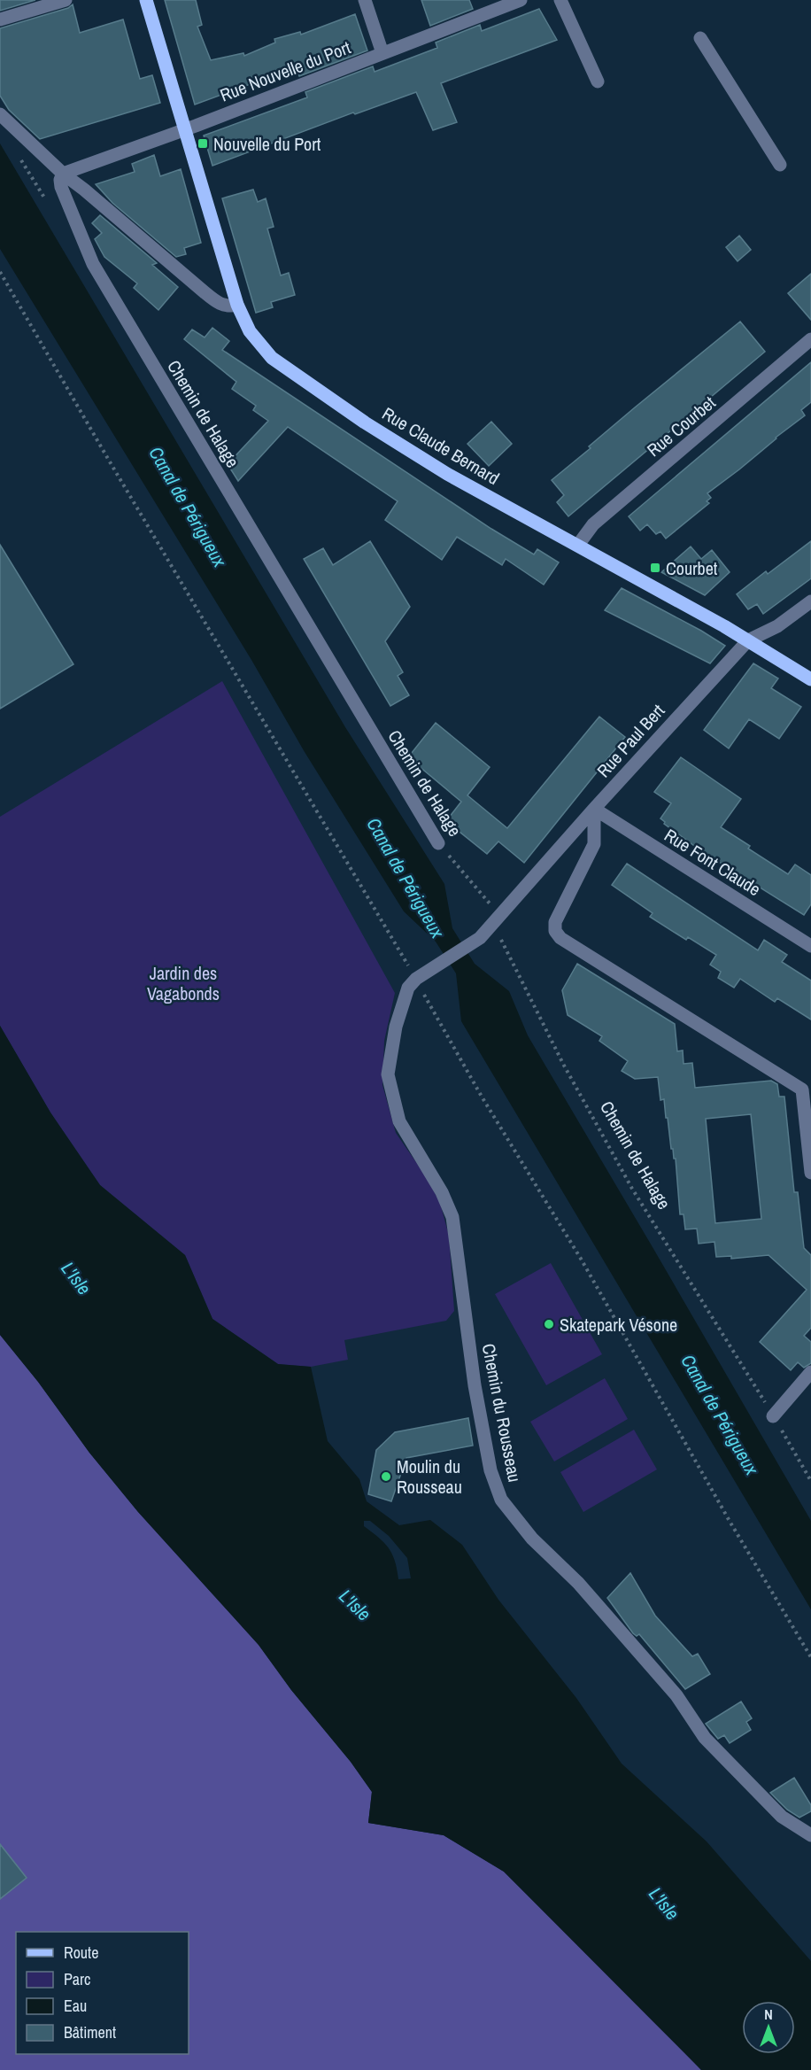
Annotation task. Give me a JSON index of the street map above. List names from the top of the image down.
{
  "streets": {
    "main road": ["Rue Claude Bernard"],
    "street": [
      "Rue Nouvelle du Port",
      "Chemin de Halage",
      "Rue Courbet",
      "Rue Paul Bert",
      "Rue Font Claude",
      "Chemin du Rousseau"
    ]
  },
  "crossings": [
    ["Rue Nouvelle du Port", "Chemin de Halage"],
    ["Rue Nouvelle du Port", "Rue Claude Bernard"],
    ["Chemin de Halage", "Rue Paul Bert"],
    ["Rue Courbet", "Rue Claude Bernard"],
    ["Rue Claude Bernard", "Rue Paul Bert"],
    ["Rue Paul Bert", "Rue Font Claude"],
    ["Rue Paul Bert", "Chemin du Rousseau"]
  ],
  "water": ["Canal de Périgueux", "L'Isle"],
  "parks": ["Jardin des Vagabonds"],
  "places": {
    "transit": ["Nouvelle du Port", "Courbet"],
    "other": ["Skatepark Vésone", "Moulin du Rousseau"]
  },
  "legend": [
    "Route",
    "Parc",
    "Eau",
    "Bâtiment"
  ],
  "north": "top"
}
